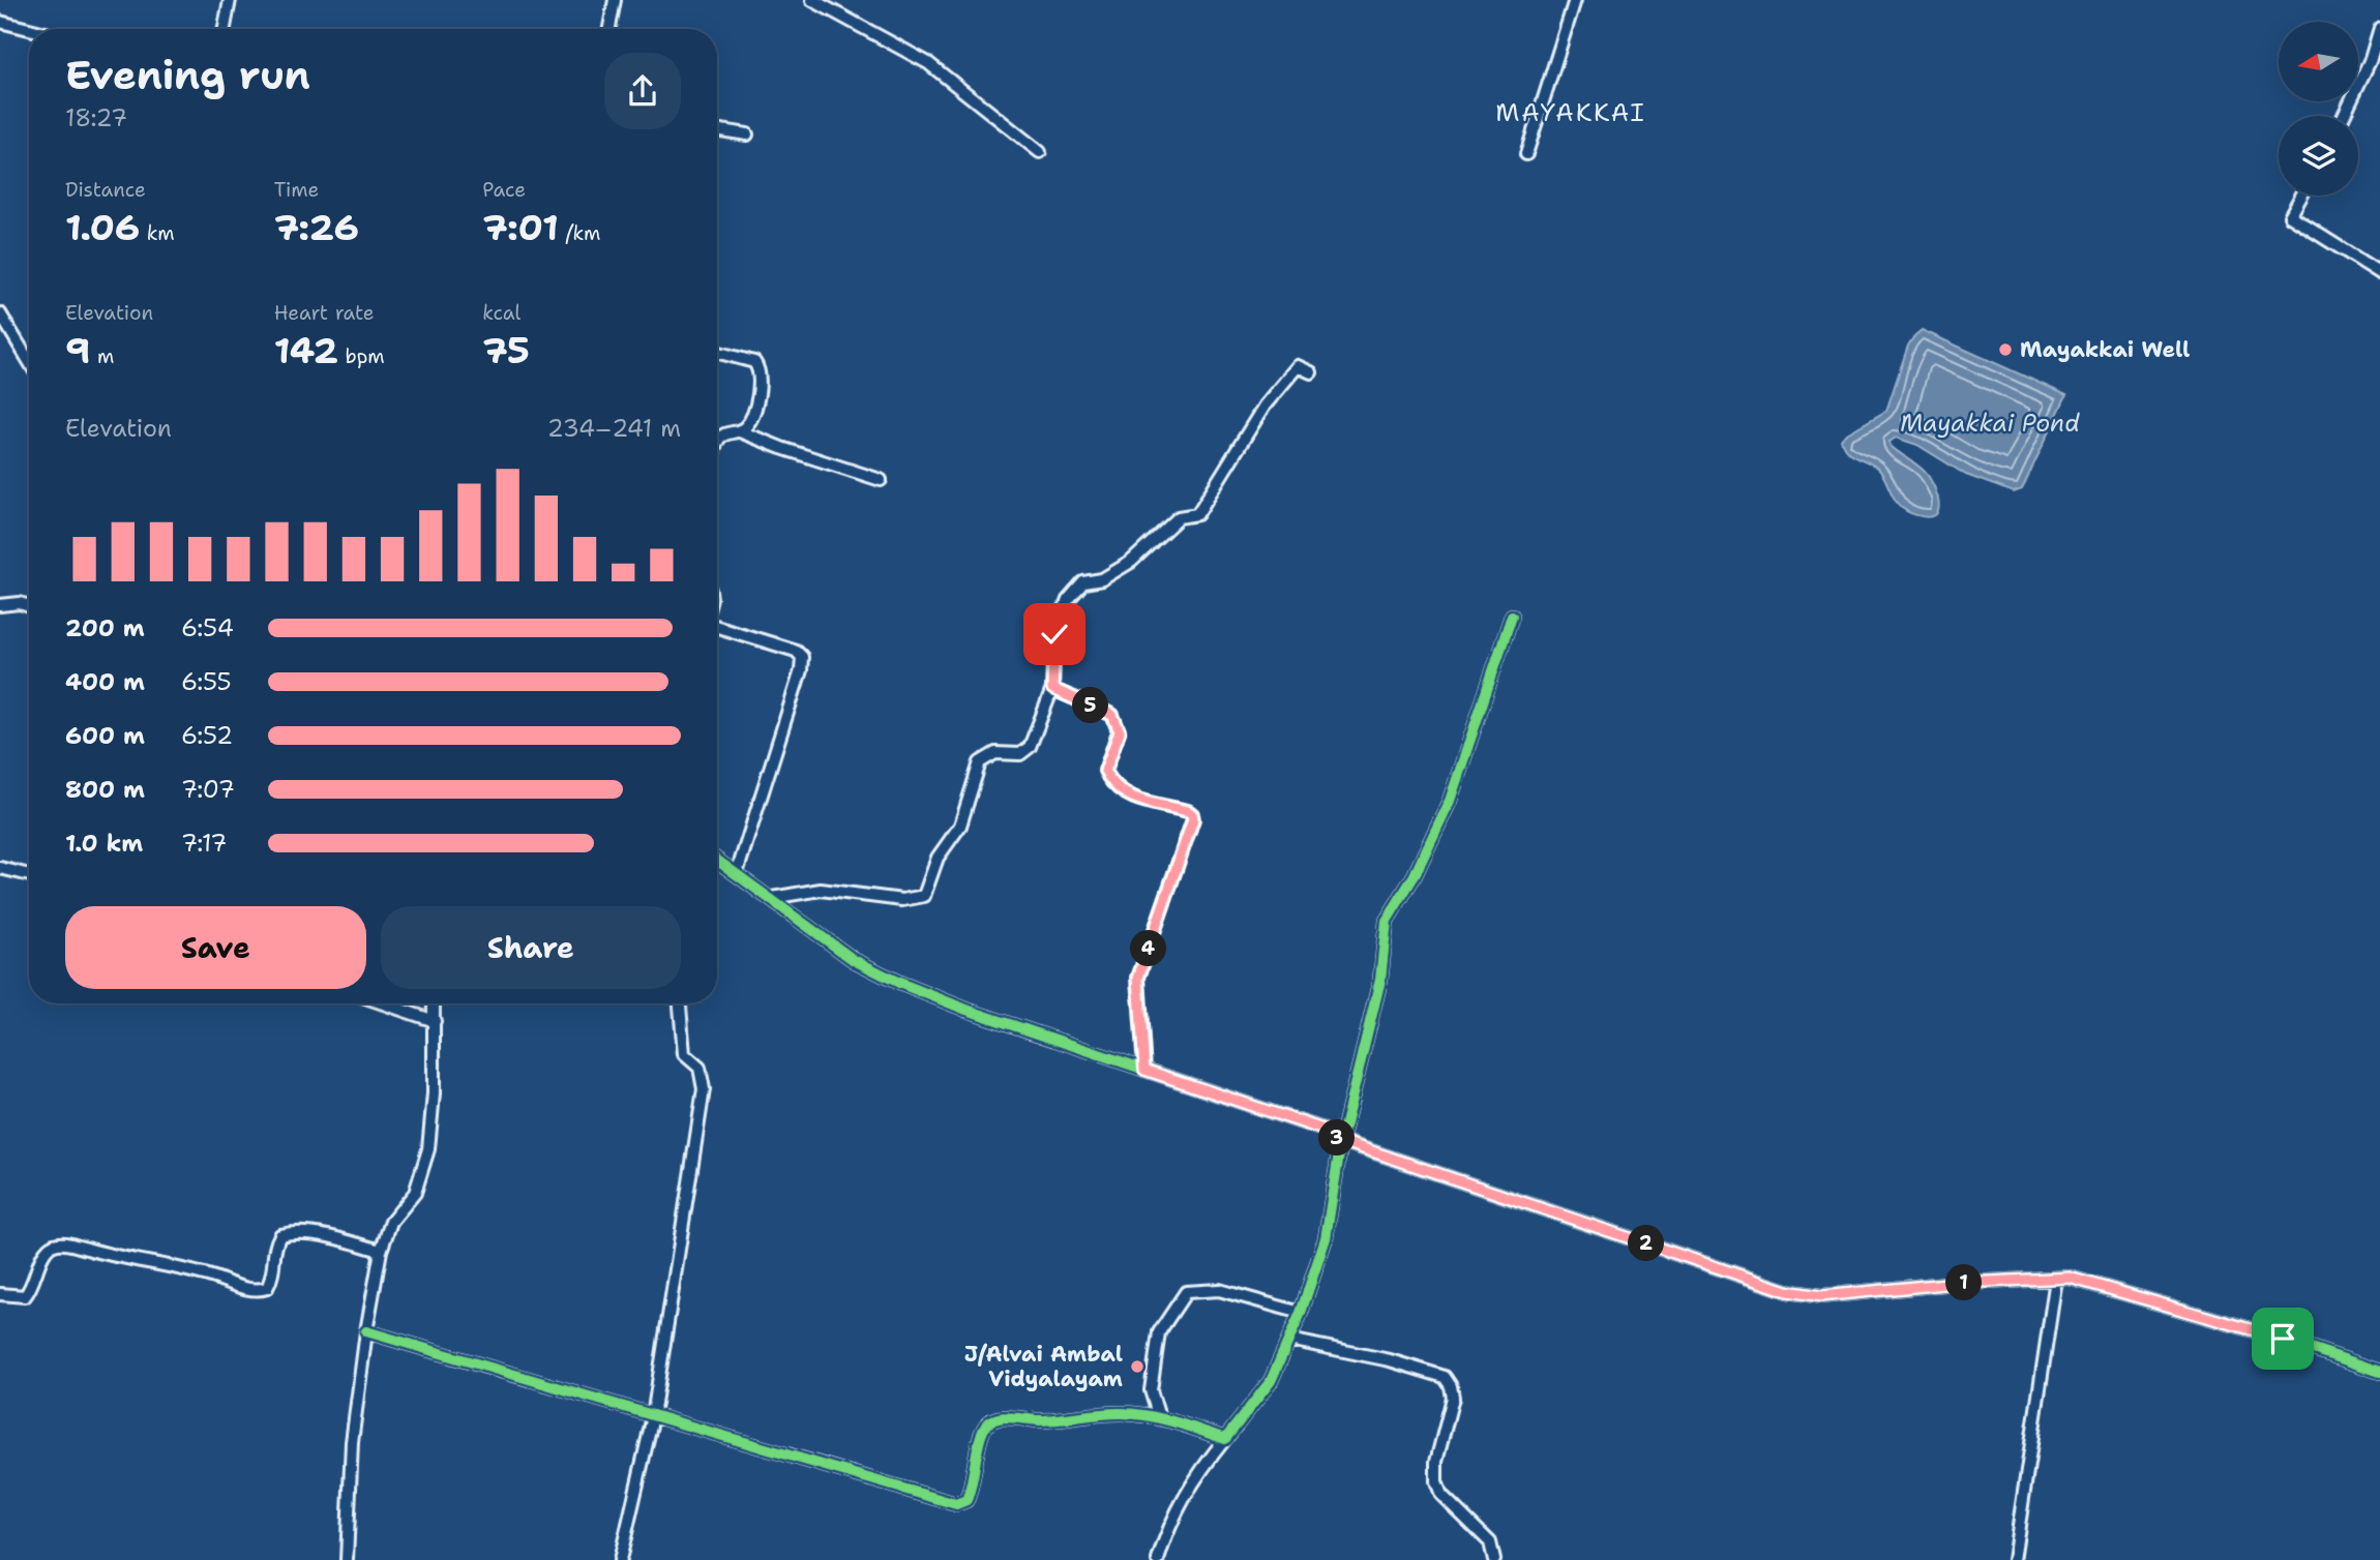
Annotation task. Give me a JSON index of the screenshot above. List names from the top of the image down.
{
  "districts": ["MAYAKKAI"],
  "water": ["Mayakkai Pond"],
  "places": ["Mayakkai Well", "J/Alvai Ambal Vidyalayam"],
  "north": "left",
  "page": {
    "heading": ["Evening run", "18:27"],
    "stats": [
      ["Distance", "1.06 km"],
      ["Time", "7:26"],
      ["Pace", "7:01 /km"],
      ["Elevation", "9 m"],
      ["Heart rate", "142 bpm"],
      ["kcal", "75"]
    ],
    "chart": ["Elevation", "234–241 m"],
    "list": [
      {
        "name": "200 m",
        "note": "6:54"
      },
      {
        "name": "400 m",
        "note": "6:55"
      },
      {
        "name": "600 m",
        "note": "6:52"
      },
      {
        "name": "800 m",
        "note": "7:07"
      },
      {
        "name": "1.0 km",
        "note": "7:17"
      }
    ],
    "pins": [
      "5",
      "4",
      "3",
      "2",
      "1"
    ],
    "buttons": ["Save", "Share"]
  }
}
